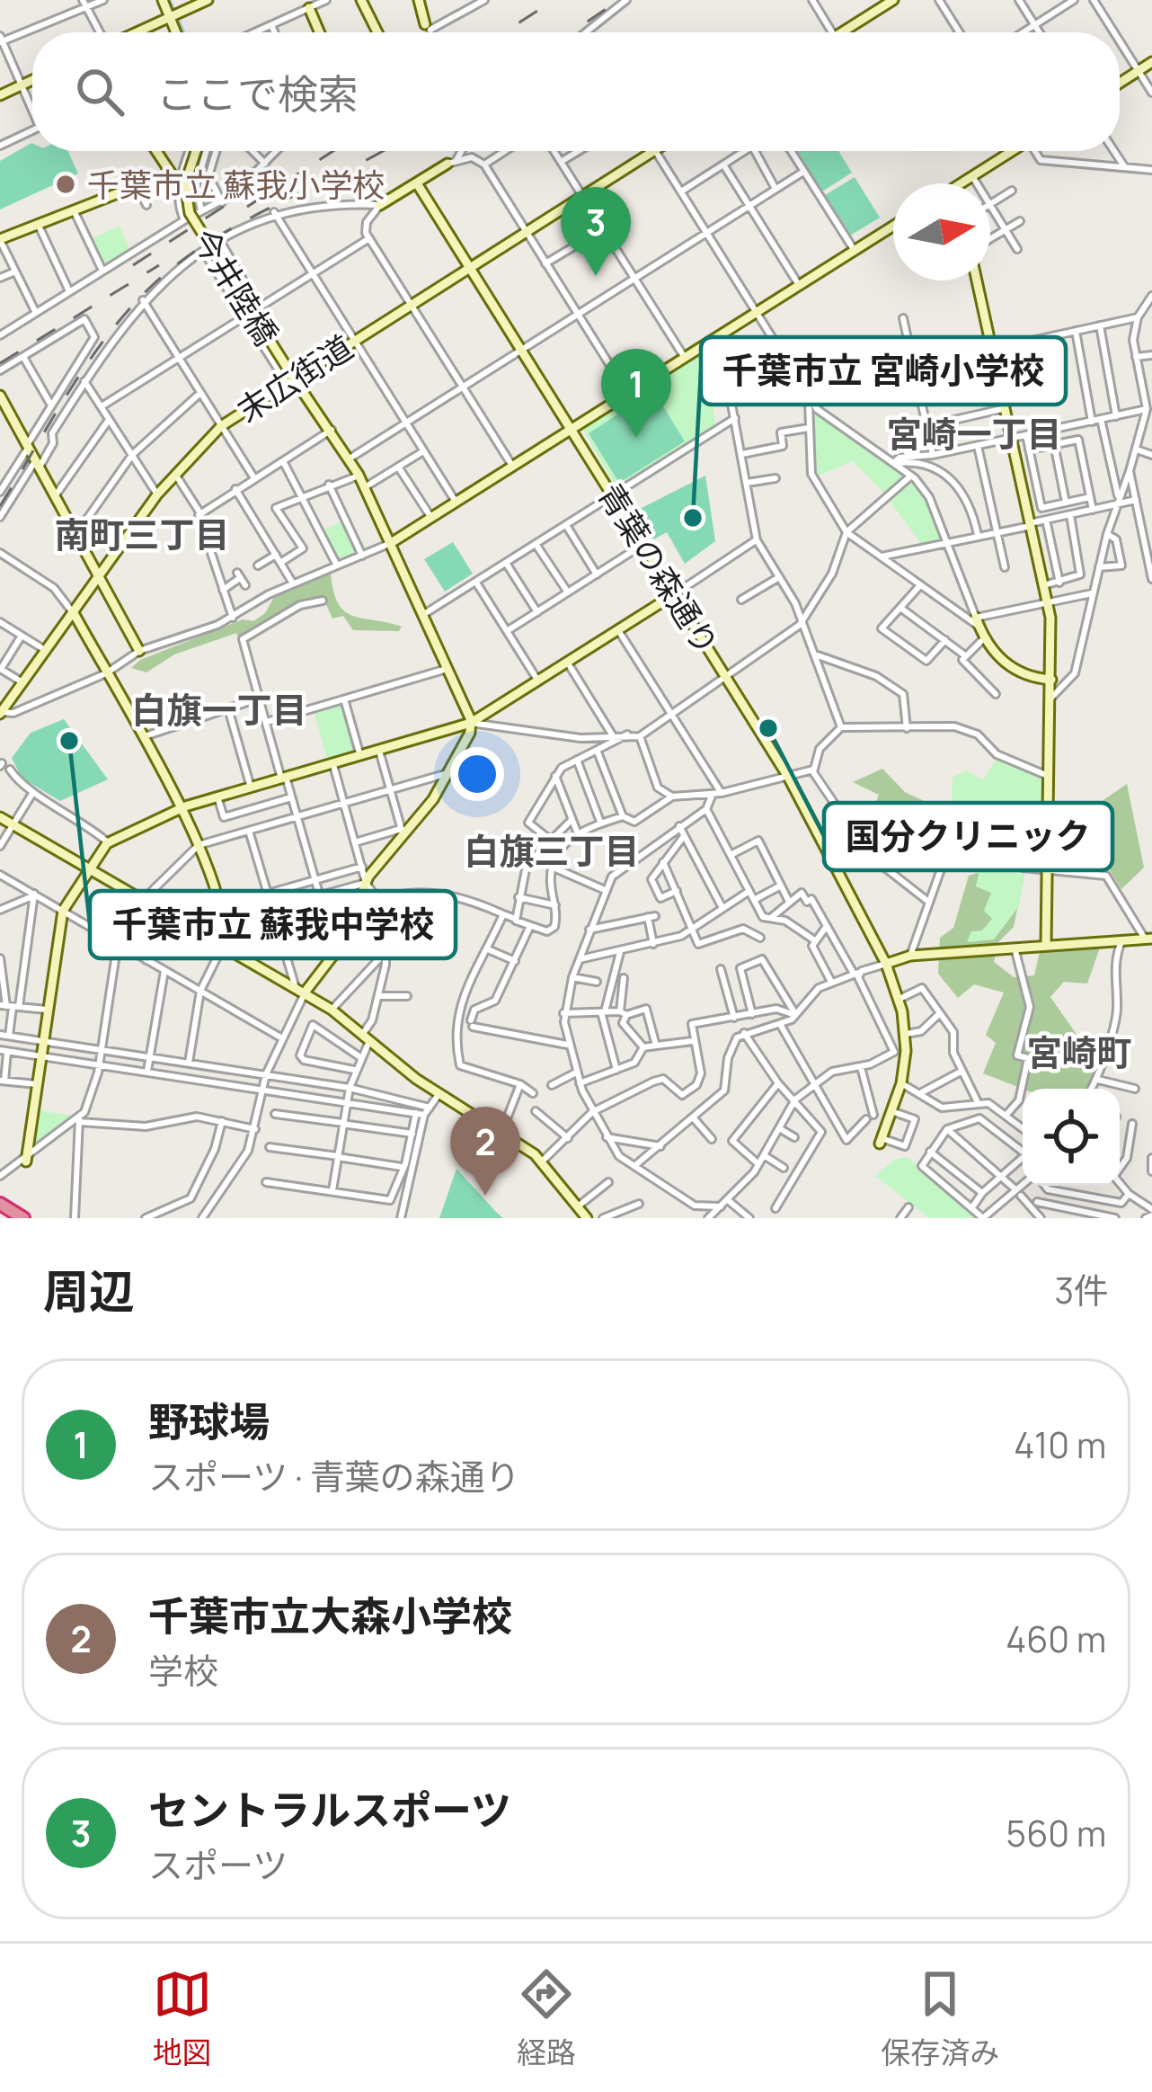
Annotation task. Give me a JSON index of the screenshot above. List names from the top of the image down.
{
  "streets": {
    "street": ["今井陸橋", "末広街道", "青葉の森通り"]
  },
  "crossings": [
    ["今井陸橋", "末広街道"],
    ["末広街道", "青葉の森通り"]
  ],
  "districts": [
    "宮崎一丁目",
    "南町三丁目",
    "白旗一丁目",
    "白旗三丁目",
    "宮崎町"
  ],
  "places": [
    "千葉市立 蘇我小学校",
    "千葉市立 宮崎小学校",
    "国分クリニック",
    "千葉市立 蘇我中学校"
  ],
  "north": "right",
  "page": {
    "search": "ここで検索",
    "pins": ["3", "1", "2"],
    "heading": ["周辺", "3件"],
    "list": [
      {
        "mark": "1",
        "name": "野球場",
        "note": "スポーツ · 青葉の森通り",
        "value": "410 m"
      },
      {
        "mark": "2",
        "name": "千葉市立大森小学校",
        "note": "学校",
        "value": "460 m"
      },
      {
        "mark": "3",
        "name": "セントラルスポーツ",
        "note": "スポーツ",
        "value": "560 m"
      }
    ],
    "nav": ["地図", "経路", "保存済み"]
  }
}
